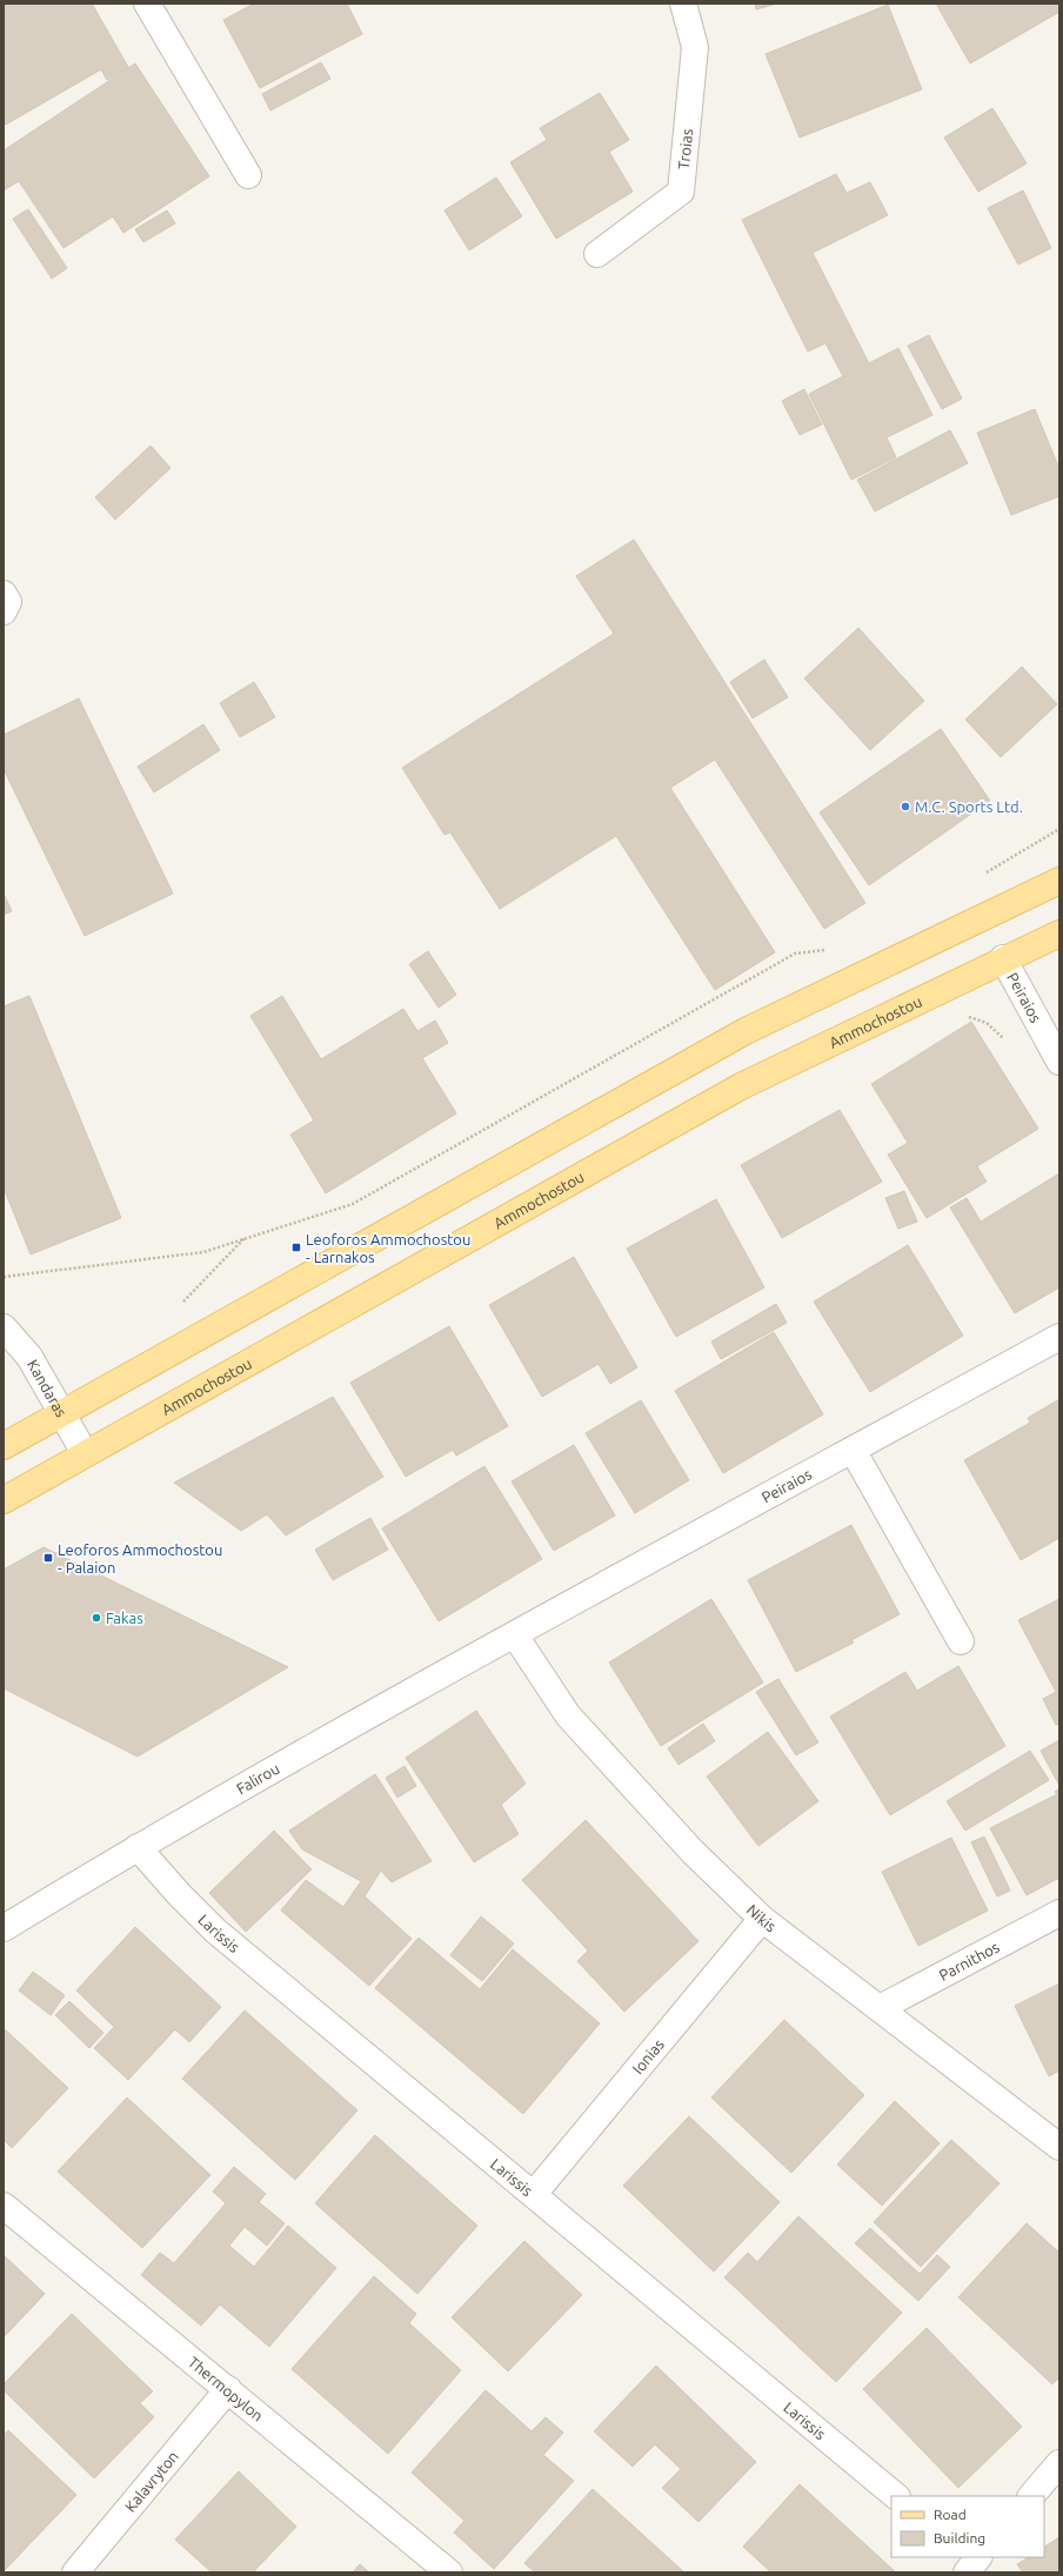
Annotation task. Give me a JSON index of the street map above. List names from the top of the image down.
{
  "streets": {
    "main road": ["Ammochostou"],
    "street": [
      "Troias",
      "Peiraios",
      "Kandaras",
      "Falirou",
      "Nikis",
      "Larissis",
      "Parnithos",
      "Ionias",
      "Thermopylon",
      "Kalavryton"
    ]
  },
  "crossings": [
    ["Peiraios", "Ammochostou"],
    ["Peiraios", "Falirou"],
    ["Peiraios", "Nikis"],
    ["Ammochostou", "Kandaras"],
    ["Falirou", "Nikis"],
    ["Falirou", "Larissis"],
    ["Nikis", "Parnithos"],
    ["Nikis", "Ionias"],
    ["Larissis", "Ionias"],
    ["Thermopylon", "Kalavryton"]
  ],
  "places": {
    "other": ["M.C. Sports Ltd.", "Fakas"],
    "transit": ["Leoforos Ammochostou - Larnakos", "Leoforos Ammochostou - Palaion"]
  },
  "legend": ["Road", "Building"]
}
